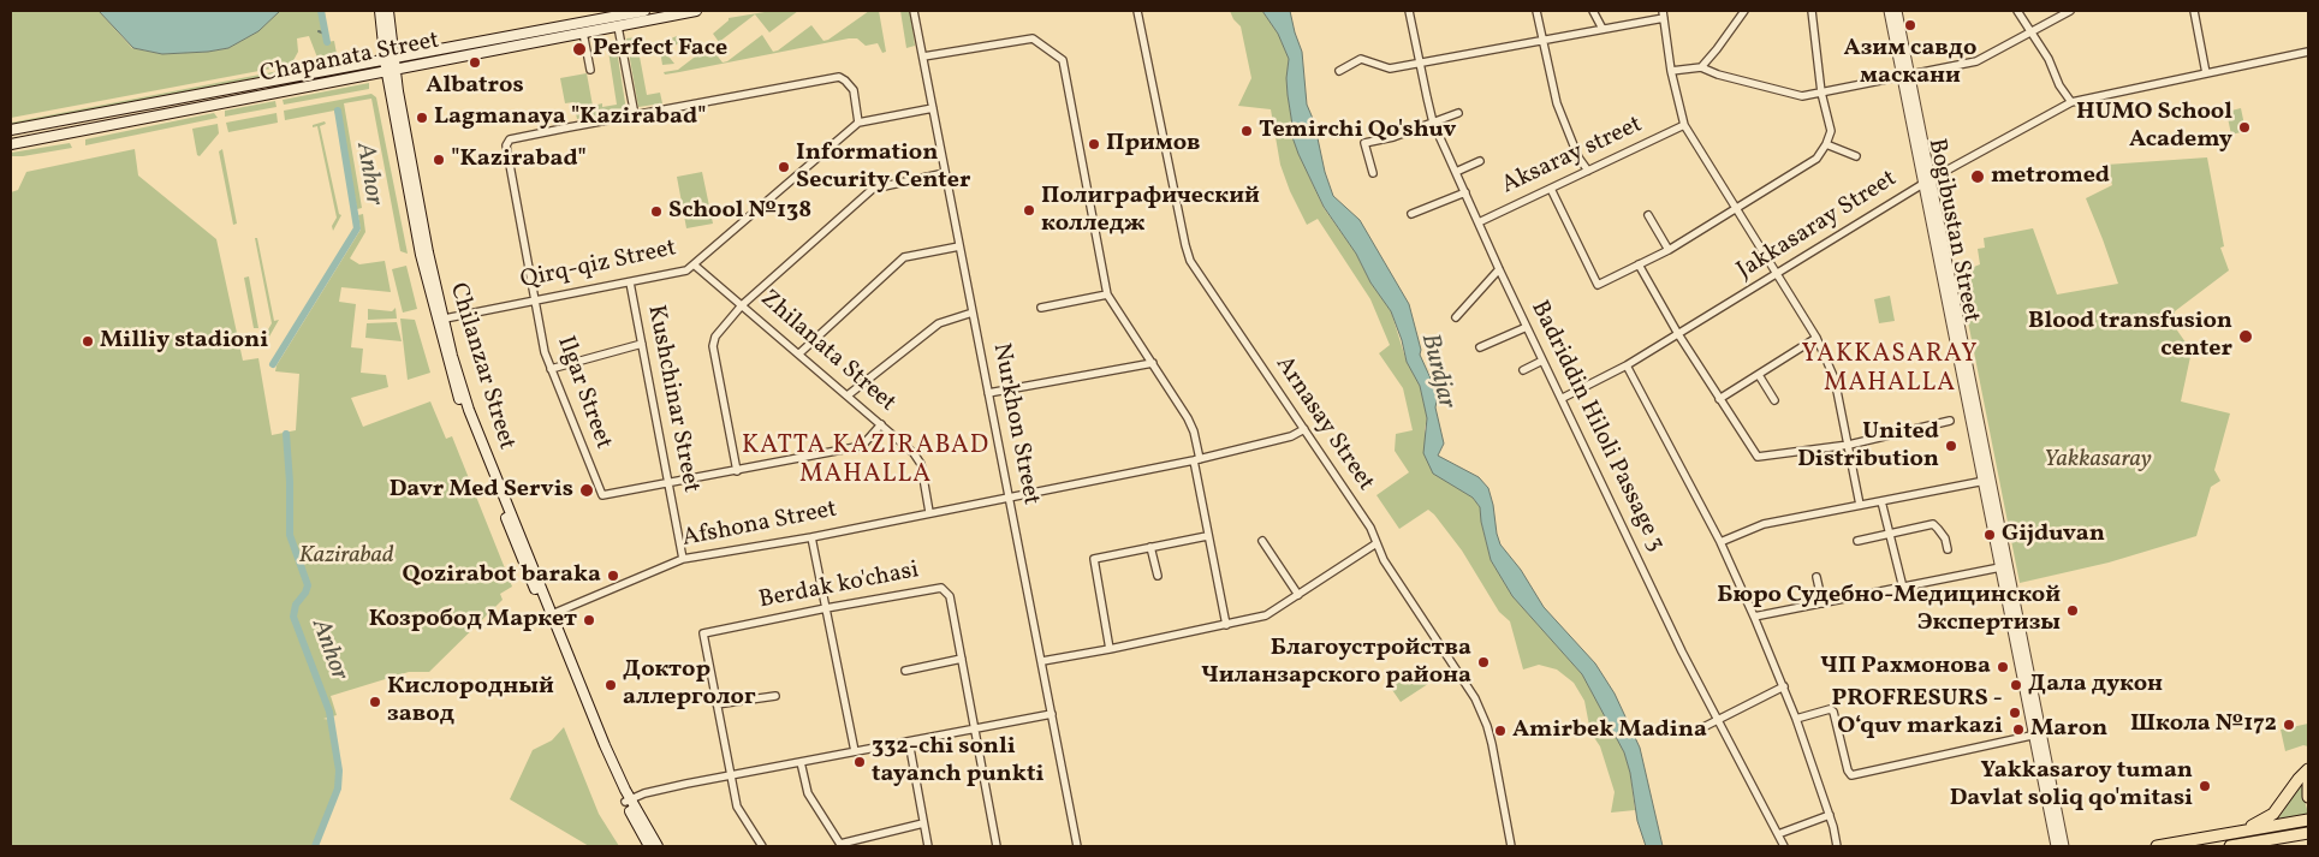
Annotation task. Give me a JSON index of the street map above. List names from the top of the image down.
{
  "streets": {
    "main road": ["Chapanata Street", "Chilanzar Street"],
    "street": [
      "Aksaray street",
      "Jakkasaray Street",
      "Bogibustan Street",
      "Qirq-qiz Street",
      "Zhilаnata Street",
      "Ilgar Street",
      "Kushchinar Street",
      "Nurkhon Street",
      "Arnasay Street",
      "Badriddin Hiloli Passage 3",
      "Afshona Street",
      "Berdak ko'chasi"
    ]
  },
  "crossings": [
    ["Chapanata Street", "Chilanzar Street"],
    ["Aksaray street", "Badriddin Hiloli Passage 3"],
    ["Jakkasaray Street", "Bogibustan Street"],
    ["Jakkasaray Street", "Badriddin Hiloli Passage 3"],
    ["Qirq-qiz Street", "Zhilаnata Street"],
    ["Qirq-qiz Street", "Chilanzar Street"],
    ["Qirq-qiz Street", "Ilgar Street"],
    ["Qirq-qiz Street", "Kushchinar Street"],
    ["Qirq-qiz Street", "Nurkhon Street"],
    ["Zhilаnata Street", "Ilgar Street"],
    ["Zhilаnata Street", "Afshona Street"],
    ["Chilanzar Street", "Afshona Street"],
    ["Ilgar Street", "Kushchinar Street"],
    ["Kushchinar Street", "Afshona Street"],
    ["Nurkhon Street", "Afshona Street"],
    ["Arnasay Street", "Afshona Street"]
  ],
  "districts": ["YAKKASARAY MAHALLA", "KATTA KAZIRABAD MAHALLA"],
  "water": ["Anhor", "Burdjar"],
  "parks": ["Yakkasaray", "Kazirabad"],
  "places": [
    "Азим савдо маскани",
    "Perfect Face",
    "Albatros",
    "Lagmanaya \"Kazirabad\"",
    "HUMO School Academy",
    "Temirchi Qo'shuv",
    "Примов",
    "\"Kazirabad\"",
    "Information Security Center",
    "metromed",
    "Полиграфический колледж",
    "School №138",
    "Blood transfusion center",
    "Milliy stadioni",
    "United Distribution",
    "Davr Med Servis",
    "Gijduvan",
    "Qozirabot baraka",
    "Бюро Судебно-Медицинской Экспертизы",
    "Козробод Маркет",
    "Благоустройства Чиланзарского района",
    "ЧП Рахмонова",
    "Доктор аллерголог",
    "Дала дукон",
    "Кислородный завод",
    "PROFRESURS - Oʻquv markazi",
    "Школа №172",
    "Maron",
    "Amirbek Madina",
    "332-chi sonli tayanch punkti",
    "Yakkasaroy tuman Davlat soliq qo'mitasi"
  ]
}
